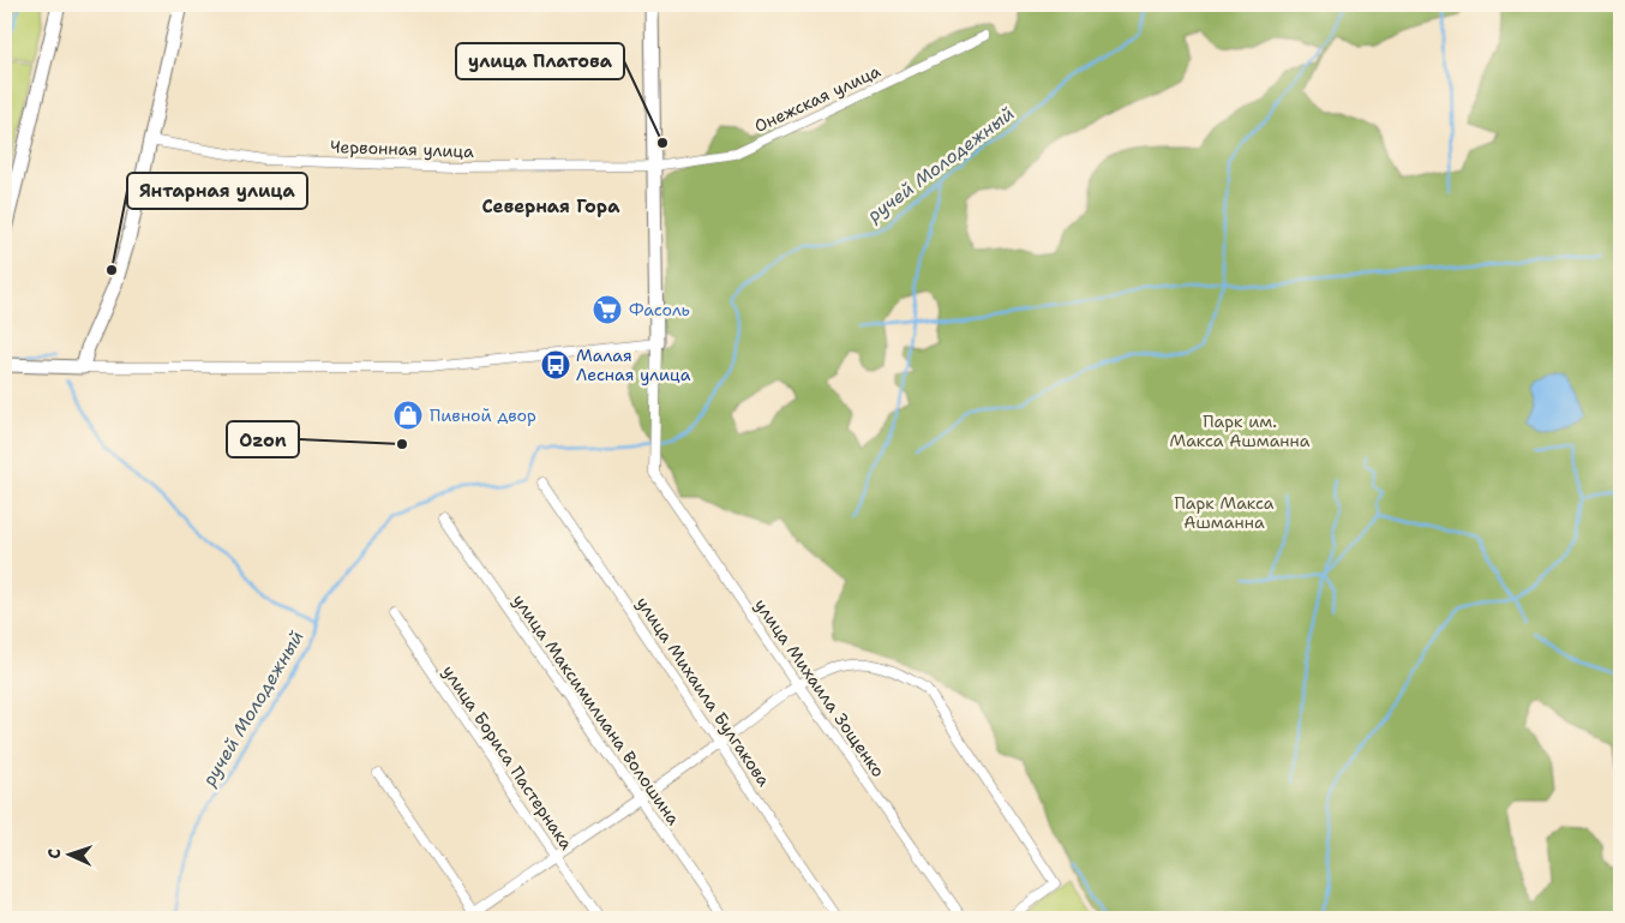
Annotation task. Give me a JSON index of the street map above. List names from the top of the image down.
{
  "streets": {
    "street": [
      "Онежская улица",
      "Червонная улица",
      "улица Михаила Зощенко",
      "улица Михаила Булгакова",
      "улица Максимилиана Волошина",
      "улица Бориса Пастернака"
    ]
  },
  "crossings": [
    ["Онежская улица", "Червонная улица"]
  ],
  "districts": ["Северная Гора"],
  "water": ["ручей Молодежный"],
  "parks": ["Парк им. Макса Ашманна", "Парк Макса Ашманна"],
  "places": {
    "other": ["улица Платова", "Янтарная улица", "Ozon"],
    "supermarket": ["Фасоль"],
    "bus stop": ["Малая Лесная улица"],
    "shop": ["Пивной двор"]
  },
  "north": "left"
}
